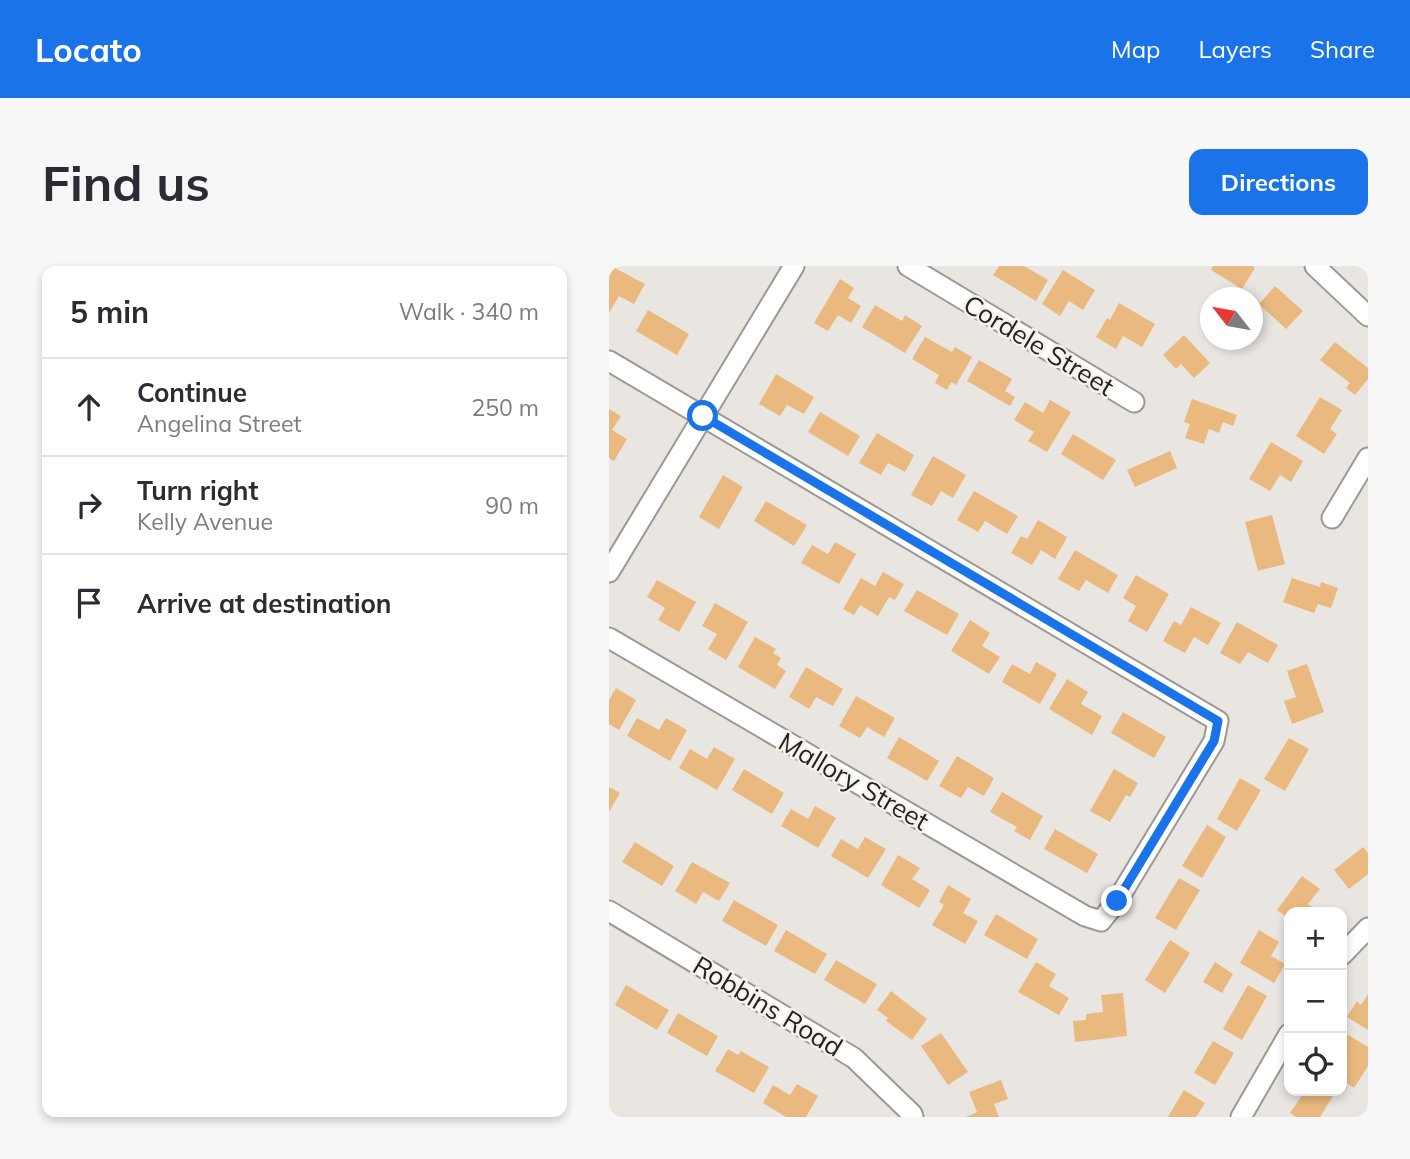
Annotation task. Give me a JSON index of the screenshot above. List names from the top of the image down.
{
  "streets": {
    "street": ["Cordele Street", "Mallory Street", "Robbins Road"]
  },
  "north": "top left",
  "page": {
    "header": "Locato",
    "nav": ["Map", "Layers", "Share"],
    "buttons": "Directions",
    "title": "Find us",
    "heading": ["5 min", "Walk · 340 m"],
    "list": [
      ["Continue", "Angelina Street", "250 m"],
      ["Turn right", "Kelly Avenue", "90 m"],
      "Arrive at destination"
    ],
    "map_buttons": ["+", "−"]
  }
}
